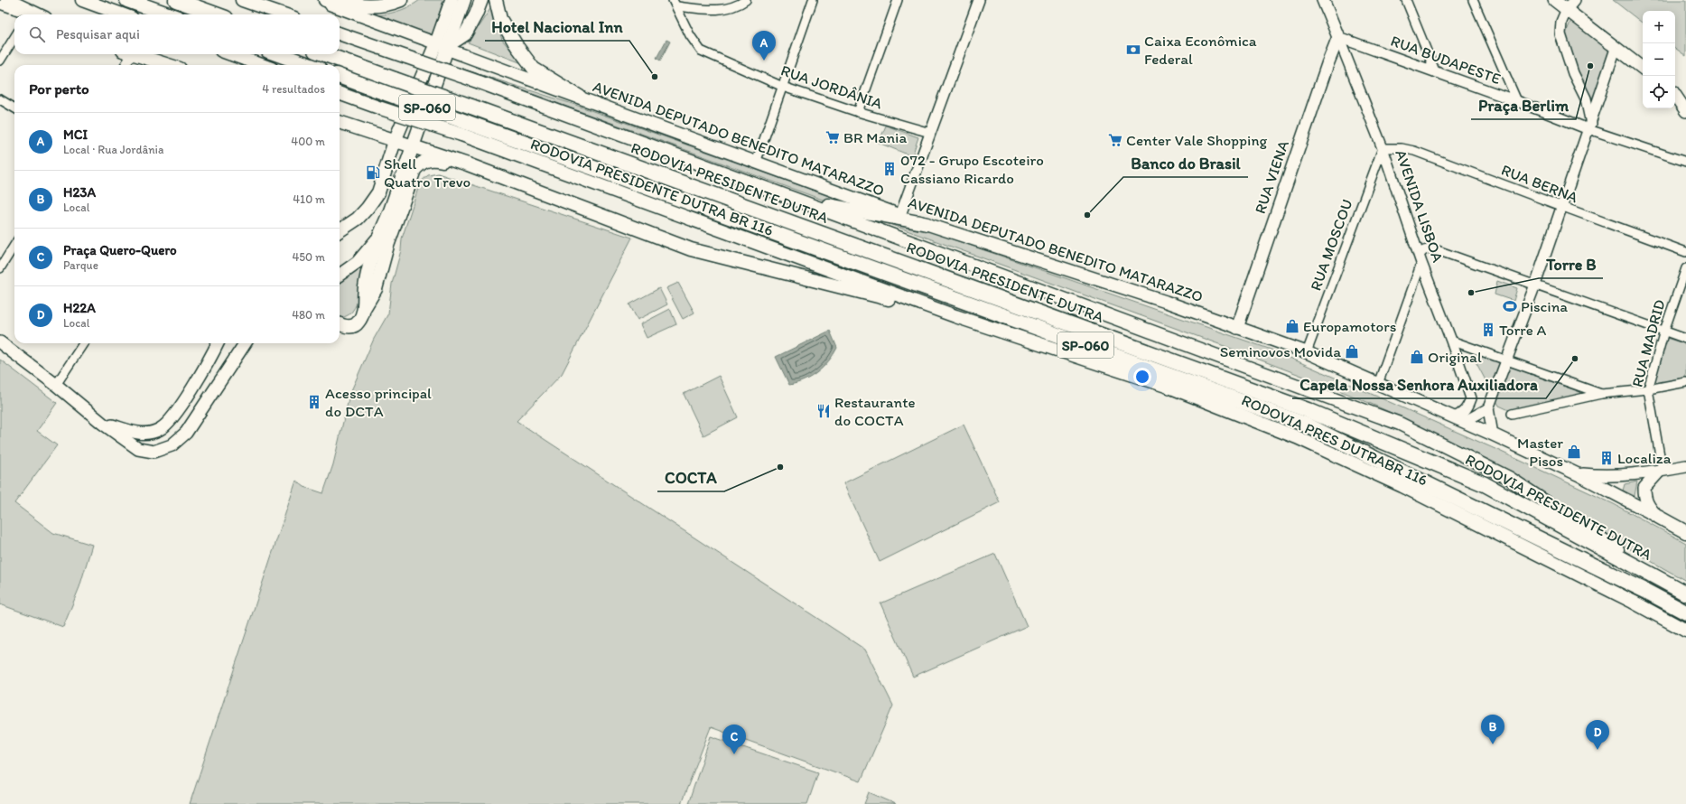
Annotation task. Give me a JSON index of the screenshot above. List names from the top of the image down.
{
  "streets": {
    "highway": ["SP-060", "RODOVIA PRESIDENTE DUTRA"],
    "main road": [
      "AVENIDA DEPUTADO BENEDITO MATARAZZO",
      "RUA VIENA",
      "RODOVIA PRESIDENTE DUTRA BR 116",
      "AVENIDA LISBOA",
      "RODOVIA PRES DUTRABR 116"
    ],
    "street": [
      "RUA BUDAPESTE",
      "RUA JORDÂNIA",
      "RUA BERNA",
      "RUA MOSCOU",
      "RUA MADRID"
    ]
  },
  "crossings": [
    ["RUA BUDAPESTE", "RUA VIENA"],
    ["RUA BUDAPESTE", "AVENIDA LISBOA"],
    ["AVENIDA DEPUTADO BENEDITO MATARAZZO", "RUA VIENA"],
    ["AVENIDA DEPUTADO BENEDITO MATARAZZO", "AVENIDA LISBOA"],
    ["AVENIDA DEPUTADO BENEDITO MATARAZZO", "RUA MOSCOU"],
    ["RUA VIENA", "AVENIDA LISBOA"],
    ["RODOVIA PRESIDENTE DUTRA", "RODOVIA PRESIDENTE DUTRA BR 116"],
    ["RUA BERNA", "AVENIDA LISBOA"],
    ["RUA BERNA", "RUA MOSCOU"],
    ["RODOVIA PRESIDENTE DUTRA BR 116", "RODOVIA PRES DUTRABR 116"],
    ["AVENIDA LISBOA", "RUA MOSCOU"]
  ],
  "places": {
    "bank": ["Caixa Econômica Federal"],
    "other": [
      "Praça Berlim",
      "Hotel Nacional Inn",
      "Banco do Brasil",
      "Torre B",
      "Capela Nossa Senhora Auxiliadora",
      "COCTA"
    ],
    "supermarket": ["BR Mania", "Center Vale Shopping"],
    "building": [
      "072 - Grupo Escoteiro Cassiano Ricardo",
      "Torre A",
      "Acesso principal do DCTA",
      "Localiza"
    ],
    "fuel station": ["Shell Quatro Trevo"],
    "sports": ["Piscina"],
    "shop": [
      "Europamotors",
      "Seminovos Movida",
      "Original",
      "Master Pisos"
    ],
    "restaurant": ["Restaurante do COCTA"]
  },
  "page": {
    "map_buttons": ["+", "−"],
    "search": "Pesquisar aqui",
    "pins": [
      "A",
      "B",
      "D",
      "C"
    ],
    "heading": ["Por perto", "4 resultados"],
    "list": [
      {
        "mark": "A",
        "name": "MCI",
        "note": "Local · Rua Jordânia",
        "value": "400 m"
      },
      {
        "mark": "B",
        "name": "H23A",
        "note": "Local",
        "value": "410 m"
      },
      {
        "mark": "C",
        "name": "Praça Quero-Quero",
        "note": "Parque",
        "value": "450 m"
      },
      {
        "mark": "D",
        "name": "H22A",
        "note": "Local",
        "value": "480 m"
      }
    ]
  }
}
